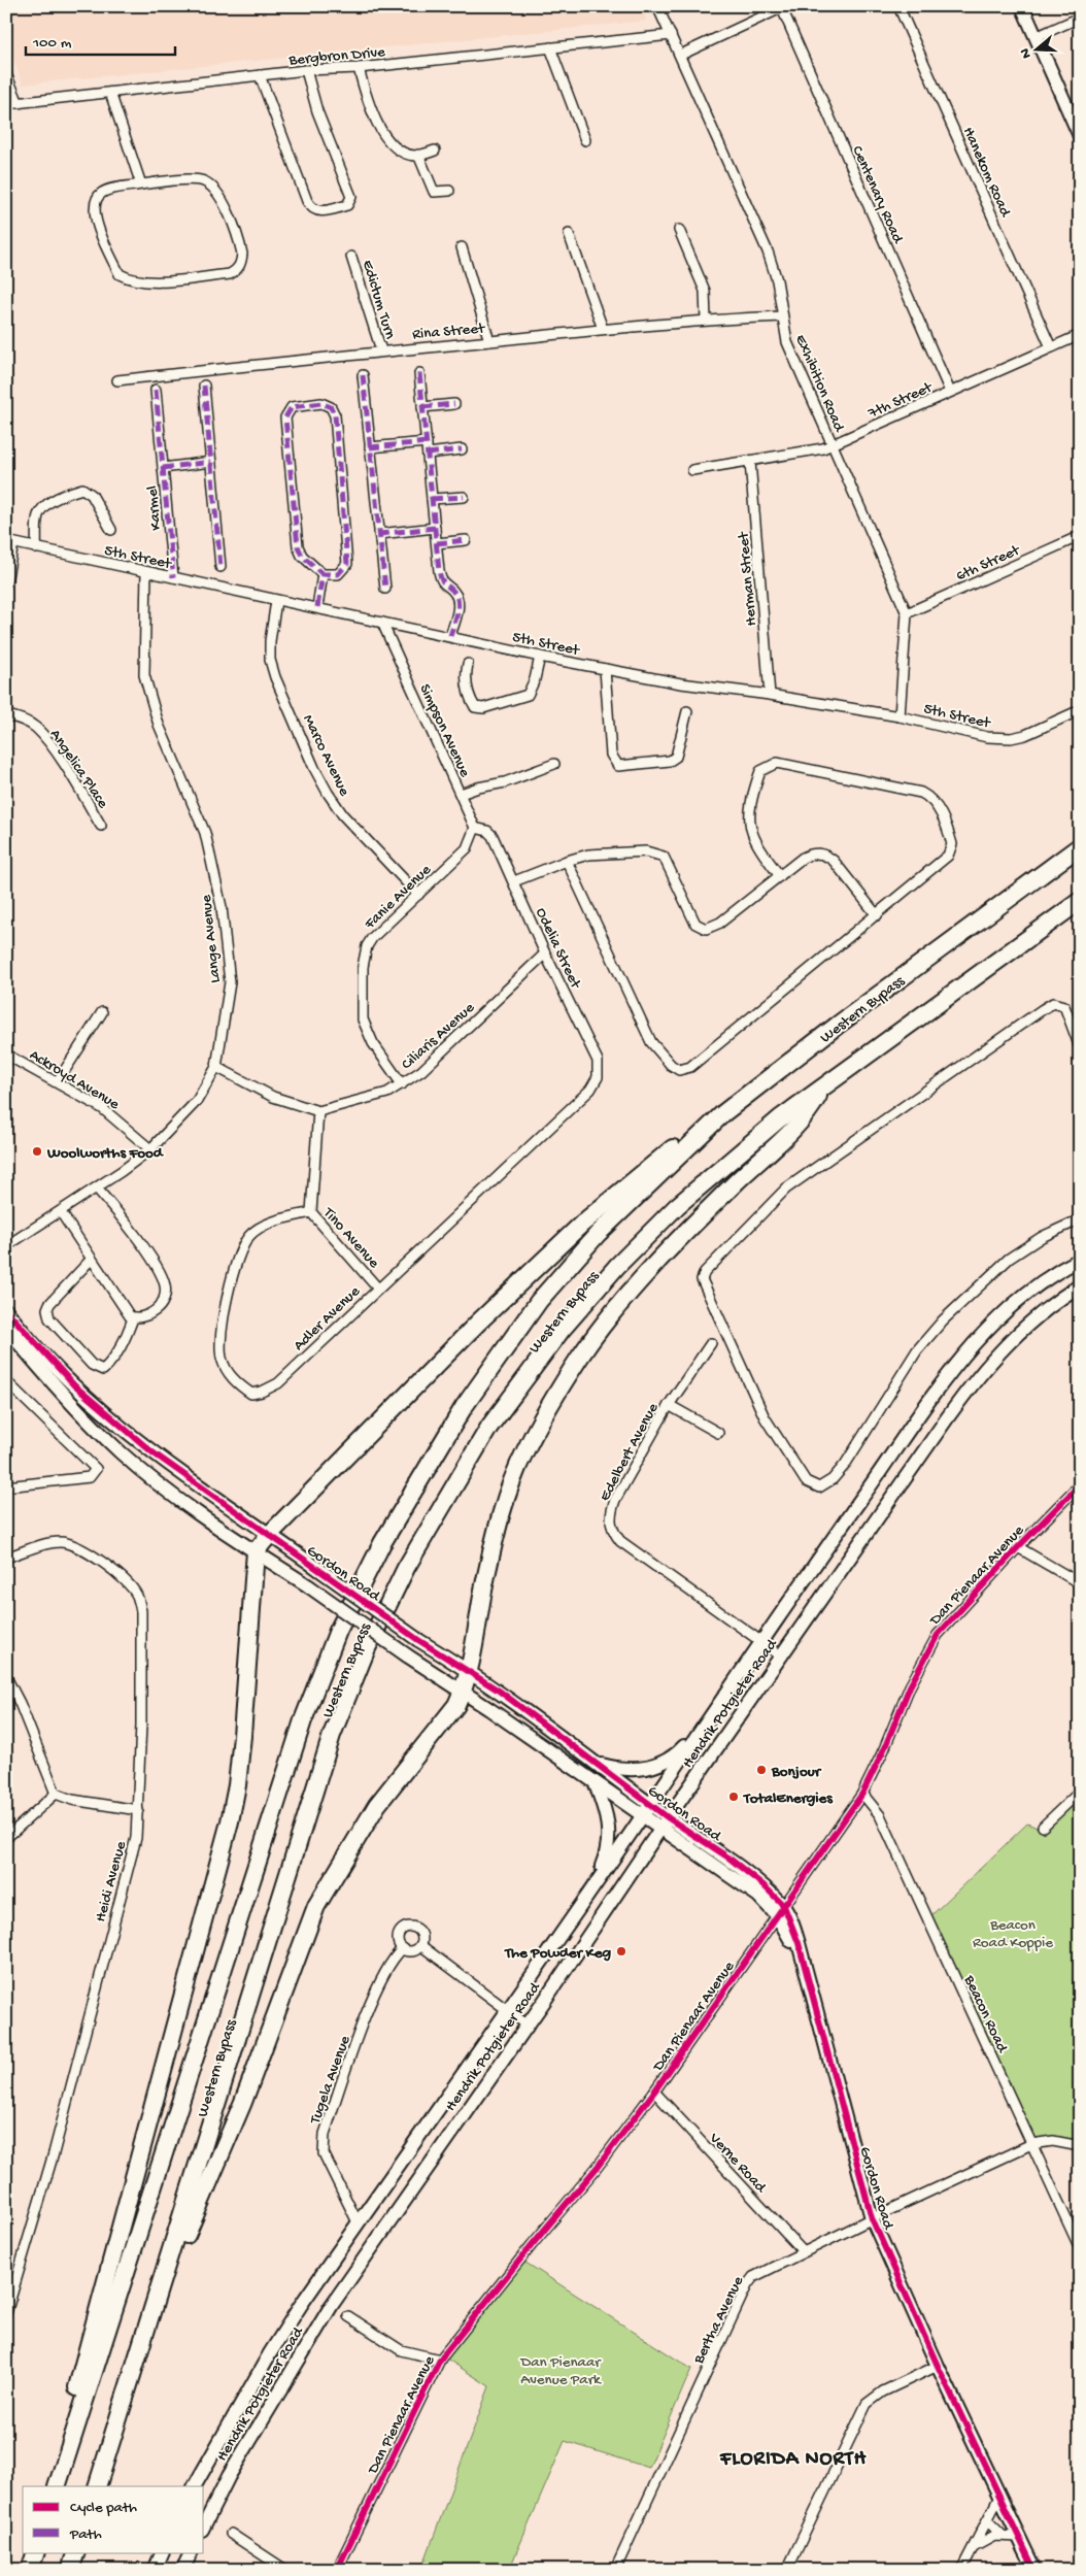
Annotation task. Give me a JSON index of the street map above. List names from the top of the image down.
{
  "streets": {
    "highway": ["Western Bypass"],
    "main road": ["Gordon Road", "Hendrik Potgieter Road"],
    "street": [
      "Bergbron Drive",
      "Hanekom Road",
      "Centenary Road",
      "Edictum Turn",
      "Rina Street",
      "Exhibition Road",
      "7th Street",
      "Karmel",
      "5th Street",
      "6th Street",
      "Herman Street",
      "Simpson Avenue",
      "Marco Avenue",
      "Angelica Place",
      "Fanie Avenue",
      "Lange Avenue",
      "Odelia Street",
      "Ciliaris Avenue",
      "Ackroyd Avenue",
      "Tino Avenue",
      "Adler Avenue",
      "Edelbert Avenue",
      "Dan Pienaar Avenue",
      "Heidi Avenue",
      "Beacon Road",
      "Tugela Avenue",
      "Verne Road",
      "Bertha Avenue"
    ]
  },
  "crossings": [
    ["Bergbron Drive", "Exhibition Road"],
    ["Hanekom Road", "7th Street"],
    ["Centenary Road", "7th Street"],
    ["Edictum Turn", "Rina Street"],
    ["Rina Street", "Exhibition Road"],
    ["Exhibition Road", "7th Street"],
    ["Exhibition Road", "5th Street"],
    ["Exhibition Road", "6th Street"],
    ["7th Street", "Herman Street"],
    ["Karmel", "5th Street"],
    ["5th Street", "Herman Street"],
    ["5th Street", "Simpson Avenue"],
    ["5th Street", "Marco Avenue"],
    ["5th Street", "Lange Avenue"],
    ["Simpson Avenue", "Fanie Avenue"],
    ["Simpson Avenue", "Odelia Street"],
    ["Marco Avenue", "Fanie Avenue"],
    ["Fanie Avenue", "Odelia Street"],
    ["Fanie Avenue", "Ciliaris Avenue"],
    ["Lange Avenue", "Ackroyd Avenue"],
    ["Odelia Street", "Ciliaris Avenue"],
    ["Odelia Street", "Adler Avenue"],
    ["Ciliaris Avenue", "Tino Avenue"],
    ["Tino Avenue", "Adler Avenue"],
    ["Edelbert Avenue", "Hendrik Potgieter Road"],
    ["Gordon Road", "Dan Pienaar Avenue"],
    ["Gordon Road", "Hendrik Potgieter Road"],
    ["Gordon Road", "Bertha Avenue"],
    ["Dan Pienaar Avenue", "Beacon Road"],
    ["Dan Pienaar Avenue", "Verne Road"],
    ["Hendrik Potgieter Road", "Tugela Avenue"],
    ["Beacon Road", "Bertha Avenue"],
    ["Verne Road", "Bertha Avenue"]
  ],
  "districts": ["FLORIDA NORTH"],
  "parks": ["Beacon Road Koppie", "Dan Pienaar Avenue Park"],
  "places": [
    "Woolworths Food",
    "Bonjour",
    "TotalEnergies",
    "The Powder Keg"
  ],
  "legend": ["Cycle path", "Path"],
  "scale_bar": "100 m",
  "north": "left"
}
